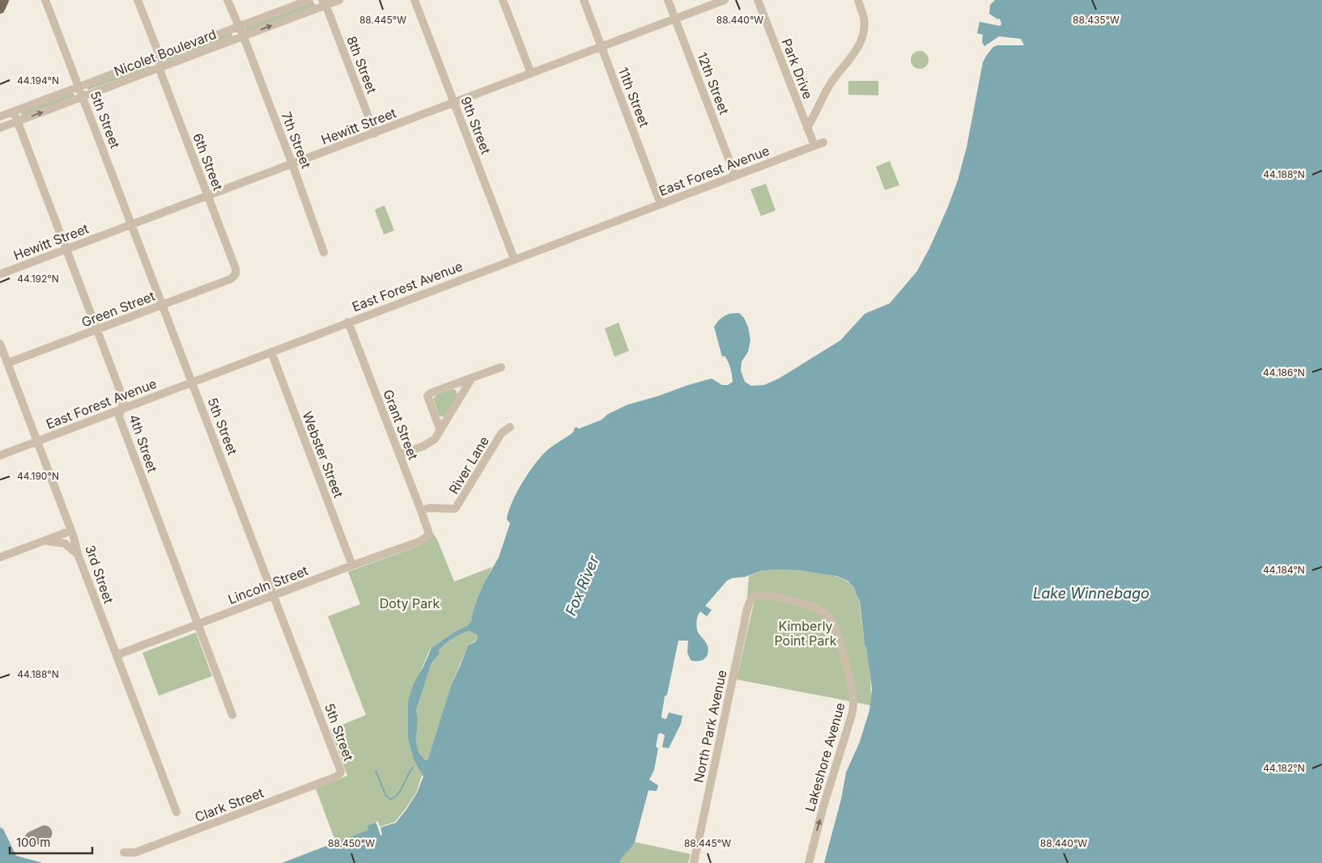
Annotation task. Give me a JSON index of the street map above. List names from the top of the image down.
{
  "streets": {
    "street": [
      "Nicolet Boulevard",
      "8th Street",
      "Park Drive",
      "12th Street",
      "11th Street",
      "5th Street",
      "9th Street",
      "Hewitt Street",
      "7th Street",
      "6th Street",
      "East Forest Avenue",
      "Green Street",
      "Grant Street",
      "4th Street",
      "Webster Street",
      "River Lane",
      "3rd Street",
      "Lincoln Street",
      "North Park Avenue",
      "Lakeshore Avenue",
      "Clark Street"
    ]
  },
  "crossings": [
    ["Nicolet Boulevard", "8th Street"],
    ["Nicolet Boulevard", "5th Street"],
    ["Nicolet Boulevard", "7th Street"],
    ["Nicolet Boulevard", "6th Street"],
    ["Nicolet Boulevard", "4th Street"],
    ["8th Street", "Hewitt Street"],
    ["Park Drive", "East Forest Avenue"],
    ["12th Street", "Hewitt Street"],
    ["12th Street", "East Forest Avenue"],
    ["11th Street", "Hewitt Street"],
    ["11th Street", "East Forest Avenue"],
    ["5th Street", "Hewitt Street"],
    ["5th Street", "East Forest Avenue"],
    ["5th Street", "Green Street"],
    ["5th Street", "Lincoln Street"],
    ["5th Street", "Clark Street"],
    ["9th Street", "Hewitt Street"],
    ["9th Street", "East Forest Avenue"],
    ["Hewitt Street", "7th Street"],
    ["Hewitt Street", "6th Street"],
    ["Hewitt Street", "4th Street"],
    ["6th Street", "Green Street"],
    ["East Forest Avenue", "Grant Street"],
    ["East Forest Avenue", "4th Street"],
    ["East Forest Avenue", "Webster Street"],
    ["East Forest Avenue", "3rd Street"],
    ["Green Street", "4th Street"],
    ["Green Street", "3rd Street"],
    ["Grant Street", "River Lane"],
    ["Grant Street", "Lincoln Street"],
    ["4th Street", "Lincoln Street"],
    ["Webster Street", "Lincoln Street"],
    ["3rd Street", "Lincoln Street"],
    ["North Park Avenue", "Lakeshore Avenue"]
  ],
  "one_way": ["Lakeshore Avenue"],
  "water": ["Fox River", "Lake Winnebago"],
  "parks": ["Doty Park", "Kimberly Point Park"],
  "scale_bar": "100 m",
  "coordinates": [
    "88.445°W",
    "88.440°W",
    "88.435°W",
    "44.194°N",
    "44.188°N",
    "44.192°N",
    "44.186°N",
    "44.190°N",
    "44.184°N",
    "44.182°N",
    "88.450°W"
  ]
}
